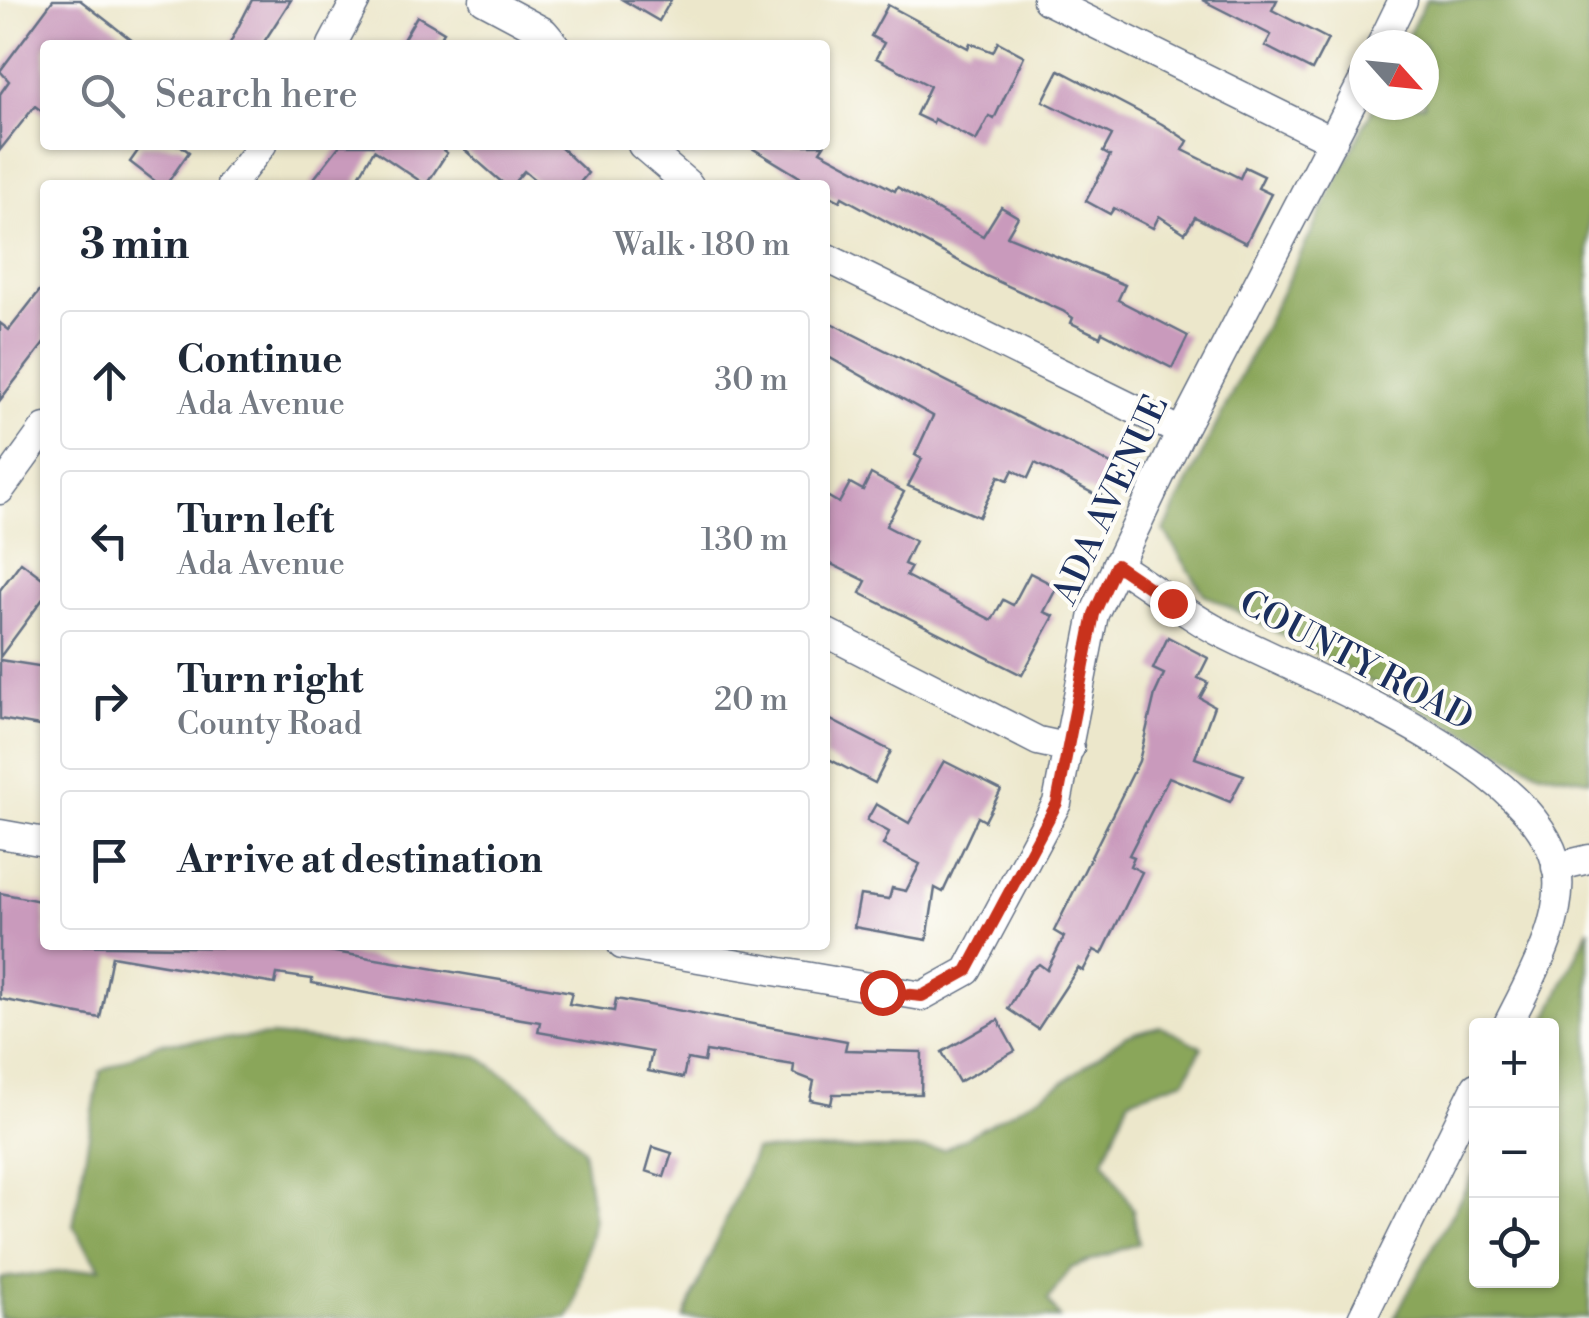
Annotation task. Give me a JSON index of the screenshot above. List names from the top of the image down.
{
  "streets": {
    "street": ["ADA AVENUE", "COUNTY ROAD"]
  },
  "crossings": [
    ["ADA AVENUE", "COUNTY ROAD"]
  ],
  "north": "bottom right",
  "page": {
    "search": "Search here",
    "heading": ["3 min", "Walk · 180 m"],
    "list": [
      ["Continue", "Ada Avenue", "30 m"],
      ["Turn left", "Ada Avenue", "130 m"],
      ["Turn right", "County Road", "20 m"],
      "Arrive at destination"
    ],
    "map_buttons": ["+", "−"]
  }
}
